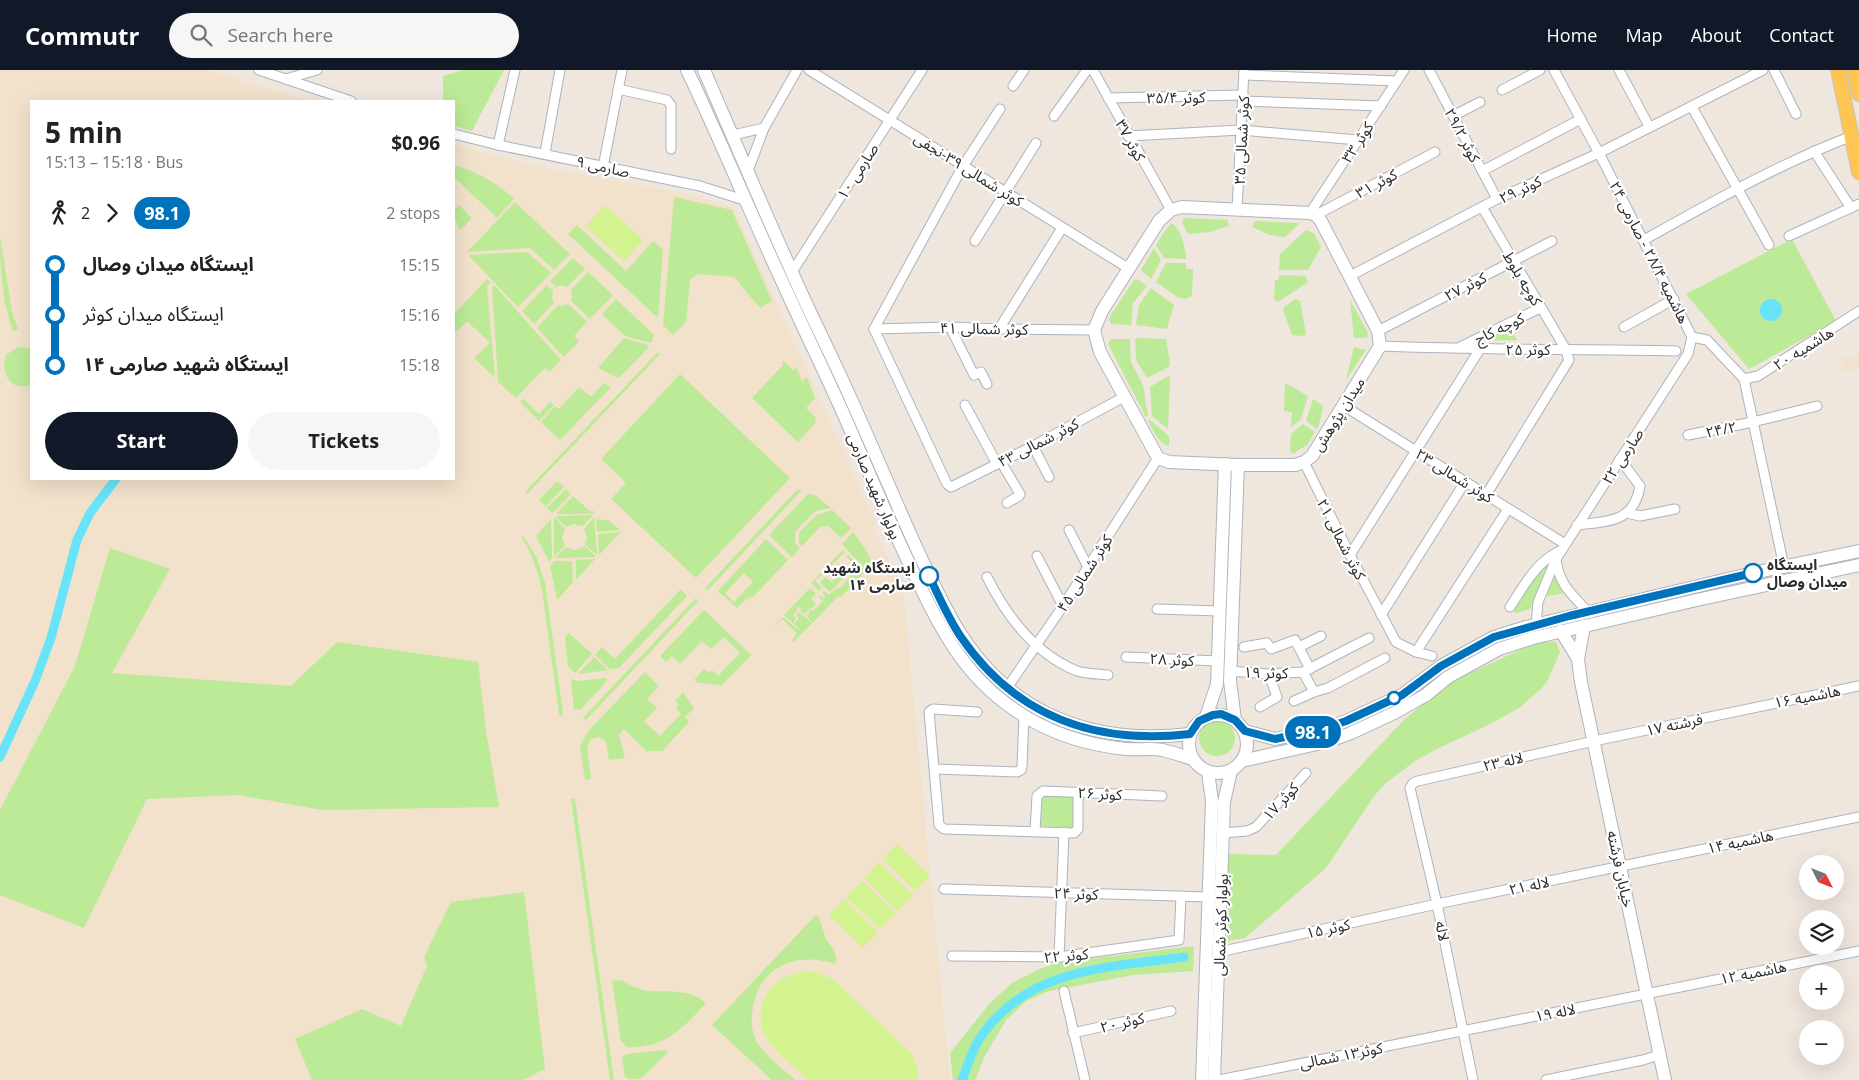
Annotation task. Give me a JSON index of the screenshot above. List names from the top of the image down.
{
  "streets": {
    "main road": [
      "میدان پژوهش",
      "بولوار شهید صارمی",
      "خیابان فرشته",
      "بولوار کوثر شمالی"
    ],
    "street": [
      "کوثر ۳۵/۴",
      "کوثر ۲۹/۲",
      "کوثر ۳۷",
      "کوثر شمالی ۳۵",
      "کوثر ۳۳",
      "صارمی ۹",
      "کوثر شمالی ۳۹-نجفی",
      "صارمی ۱۰",
      "کوثر ۳۱",
      "کوثر ۲۹",
      "هاشمیه ۲۸/۴ - صارمی ۲۴",
      "کوچه بلوط",
      "کوثر ۲۷",
      "کوثر شمالی ۴۱",
      "کوچه کاج",
      "هاشمیه ۲۰",
      "کوثر ۲۵",
      "۲۴/۲",
      "کوثر شمالی ۴۳",
      "صارمی ۲۲",
      "کوثر شمالی ۲۳",
      "کوثر شمالی ۲۱",
      "کوثر شمالی ۴۵",
      "کوثر ۲۸",
      "کوثر ۱۹",
      "هاشمیه ۱۶",
      "فرشته ۱۷",
      "لاله ۲۳",
      "کوثر ۲۶",
      "کوثر ۱۷",
      "هاشمیه ۱۴",
      "لاله ۲۱",
      "کوثر ۲۴",
      "کوثر ۱۵",
      "لاله",
      "کوثر ۲۲",
      "هاشمیه ۱۲",
      "لاله ۱۹",
      "کوثر ۲۰",
      "کوثر۱۳ شمالی"
    ]
  },
  "crossings": [
    ["کوثر ۳۵/۴", "کوثر ۳۷"],
    ["کوثر ۳۵/۴", "کوثر شمالی ۳۵"],
    ["کوثر ۳۵/۴", "کوثر ۳۳"],
    ["کوثر ۲۹/۲", "کوثر ۲۹"],
    ["کوثر ۳۳", "کوثر ۳۱"],
    ["صارمی ۹", "بولوار شهید صارمی"],
    ["کوثر شمالی ۳۹-نجفی", "صارمی ۱۰"],
    ["صارمی ۱۰", "بولوار شهید صارمی"],
    ["کوثر ۲۹", "هاشمیه ۲۸/۴ - صارمی ۲۴"],
    ["کوثر ۲۹", "کوچه بلوط"],
    ["هاشمیه ۲۸/۴ - صارمی ۲۴", "هاشمیه ۲۰"],
    ["هاشمیه ۲۸/۴ - صارمی ۲۴", "صارمی ۲۲"],
    ["کوچه بلوط", "کوثر ۲۷"],
    ["کوچه بلوط", "کوچه کاج"],
    ["کوچه بلوط", "کوثر ۲۵"],
    ["کوثر شمالی ۴۱", "کوثر شمالی ۴۳"],
    ["کوچه کاج", "کوثر ۲۵"],
    ["کوثر ۲۵", "میدان پژوهش"],
    ["میدان پژوهش", "کوثر شمالی ۲۳"],
    ["میدان پژوهش", "کوثر شمالی ۲۱"],
    ["میدان پژوهش", "کوثر شمالی ۴۵"],
    ["صارمی ۲۲", "کوثر شمالی ۲۳"],
    ["بولوار شهید صارمی", "کوثر شمالی ۴۵"],
    ["بولوار شهید صارمی", "بولوار کوثر شمالی"],
    ["هاشمیه ۱۶", "فرشته ۱۷"],
    ["فرشته ۱۷", "لاله ۲۳"],
    ["فرشته ۱۷", "خیابان فرشته"],
    ["لاله ۲۳", "خیابان فرشته"],
    ["لاله ۲۳", "لاله"],
    ["کوثر ۱۷", "بولوار کوثر شمالی"],
    ["هاشمیه ۱۴", "خیابان فرشته"],
    ["هاشمیه ۱۴", "لاله ۲۱"],
    ["خیابان فرشته", "لاله ۲۱"],
    ["خیابان فرشته", "هاشمیه ۱۲"],
    ["خیابان فرشته", "لاله ۱۹"],
    ["لاله ۲۱", "کوثر ۱۵"],
    ["لاله ۲۱", "لاله"],
    ["کوثر ۲۴", "بولوار کوثر شمالی"],
    ["کوثر ۲۴", "کوثر ۲۲"],
    ["بولوار کوثر شمالی", "کوثر ۱۵"],
    ["کوثر ۱۵", "لاله"],
    ["لاله", "لاله ۱۹"],
    ["لاله", "کوثر۱۳ شمالی"],
    ["هاشمیه ۱۲", "لاله ۱۹"],
    ["لاله ۱۹", "کوثر۱۳ شمالی"]
  ],
  "places": ["ایستگاه میدان وصال", "ایستگاه شهید صارمی ۱۴"],
  "lines": ["bus line 98.1"],
  "north": "bottom right",
  "page": {
    "header": "Commutr",
    "search": "Search here",
    "nav": [
      "Home",
      "Map",
      "About",
      "Contact"
    ],
    "on_map": "98.1",
    "heading": ["5 min", "15:13 – 15:18 · Bus", "$0.96"],
    "legs": ["2", "98.1", "2 stops"],
    "list": [
      {
        "name": "ایستگاه میدان وصال",
        "value": "15:15"
      },
      {
        "name": "ایستگاه میدان کوثر",
        "value": "15:16"
      },
      {
        "name": "ایستگاه شهید صارمی ۱۴",
        "value": "15:18"
      }
    ],
    "buttons": ["Start", "Tickets"],
    "map_buttons": ["+", "−"]
  }
}
